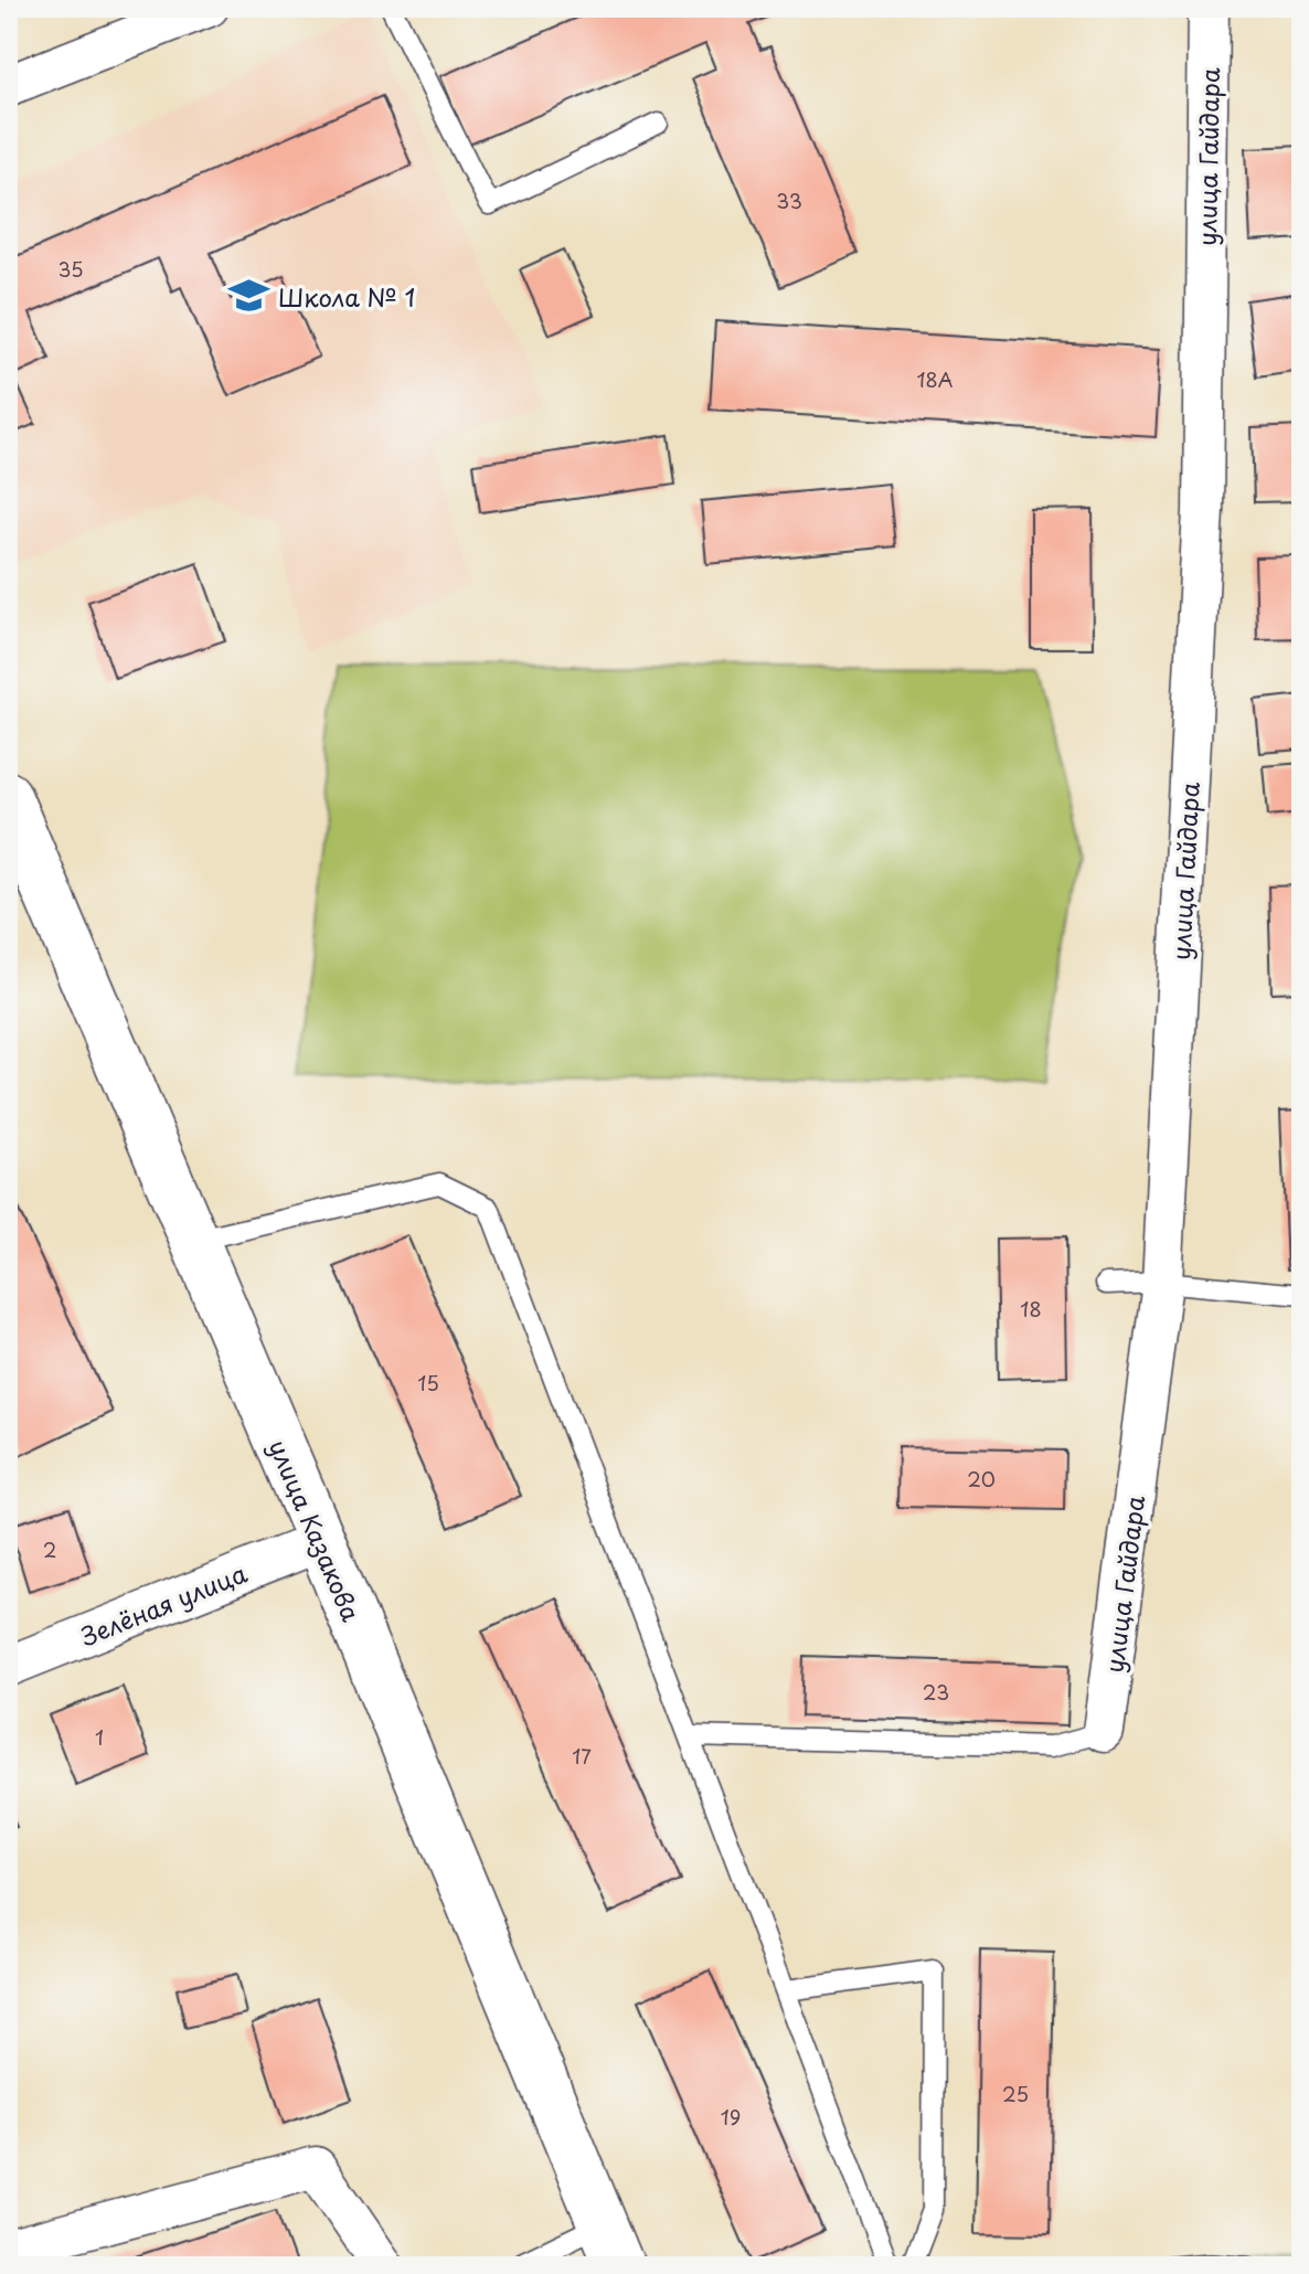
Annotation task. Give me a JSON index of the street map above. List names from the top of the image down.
{
  "streets": {
    "main road": ["улица Казакова"],
    "street": ["улица Гайдара", "Зелёная улица"]
  },
  "crossings": [
    ["улица Казакова", "Зелёная улица"]
  ],
  "places": {
    "school or university": ["Школа № 1"]
  },
  "house_numbers": [
    "33",
    "35",
    "18А",
    "18",
    "15",
    "20",
    "2",
    "23",
    "1",
    "17",
    "25",
    "19"
  ]
}
